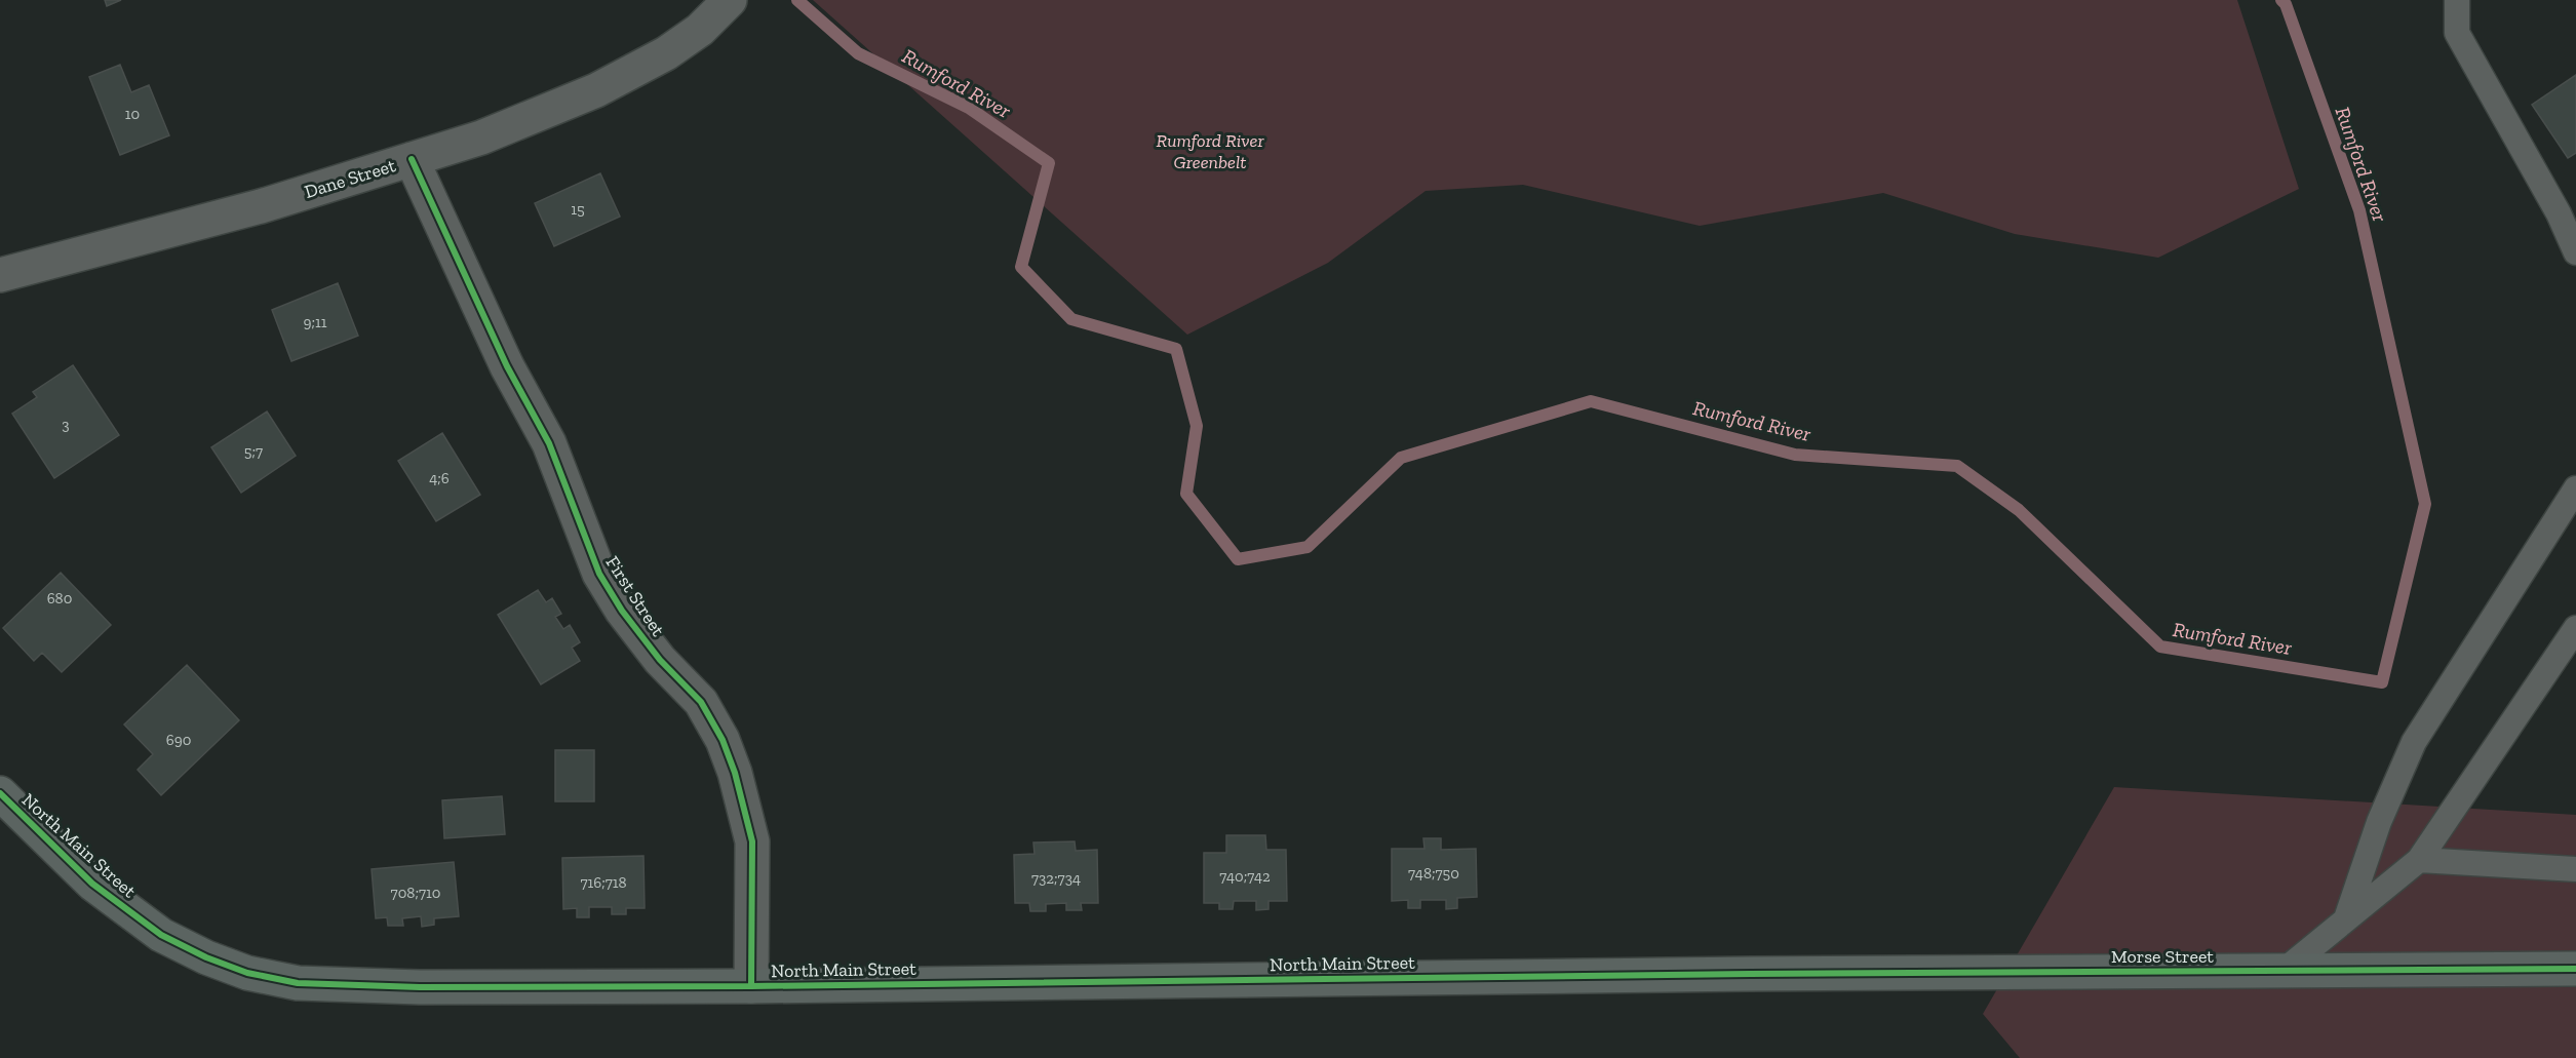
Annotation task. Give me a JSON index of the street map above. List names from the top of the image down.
{
  "streets": {
    "street": [
      "Dane Street",
      "First Street",
      "North Main Street",
      "Morse Street"
    ]
  },
  "crossings": [
    ["Dane Street", "First Street"],
    ["First Street", "North Main Street"],
    ["North Main Street", "Morse Street"]
  ],
  "water": ["Rumford River"],
  "parks": ["Rumford River Greenbelt"],
  "house_numbers": [
    "10",
    "15",
    "9;11",
    "3",
    "5;7",
    "4;6",
    "680",
    "690",
    "748;750",
    "740;742",
    "732;734",
    "716;718",
    "708;710"
  ]
}
